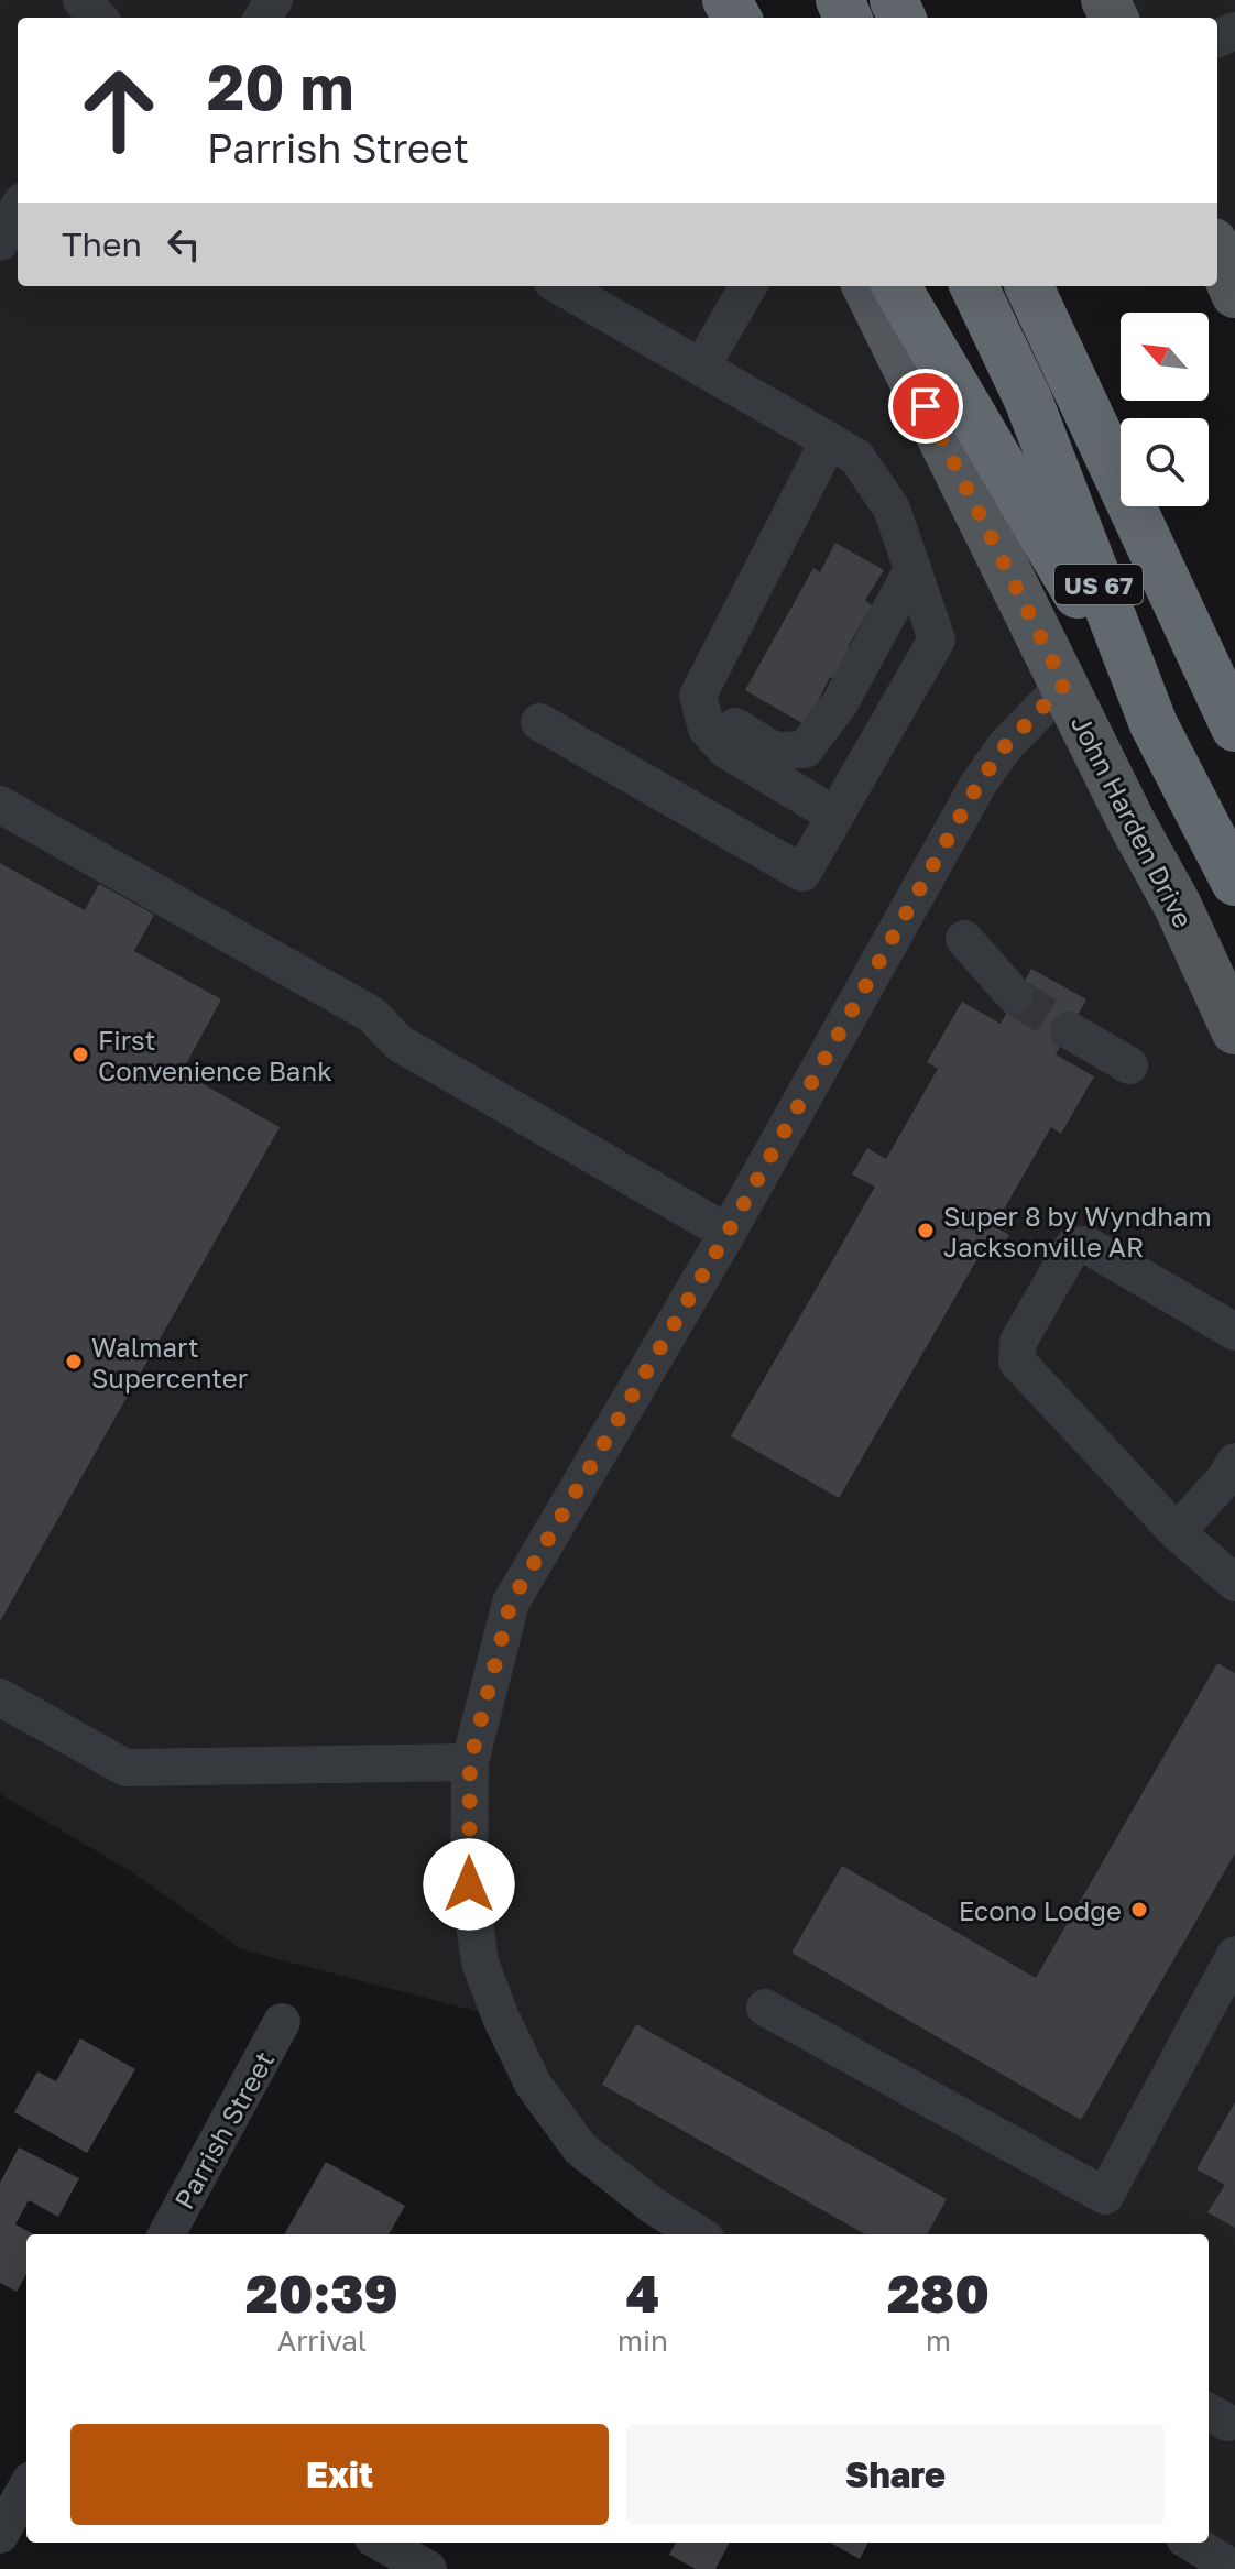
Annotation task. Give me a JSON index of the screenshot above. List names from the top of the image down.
{
  "streets": {
    "highway": ["US 67"],
    "main road": ["John Harden Drive"],
    "street": ["Parrish Street"]
  },
  "places": [
    "First Convenience Bank",
    "Super 8 by Wyndham Jacksonville AR",
    "Walmart Supercenter",
    "Econo Lodge"
  ],
  "north": "top left",
  "page": {
    "turn": ["20 m", "Parrish Street"],
    "then": "Then",
    "eta": [
      "20:39",
      "Arrival",
      "4",
      "min",
      "280",
      "m"
    ],
    "buttons": ["Exit", "Share"]
  }
}
